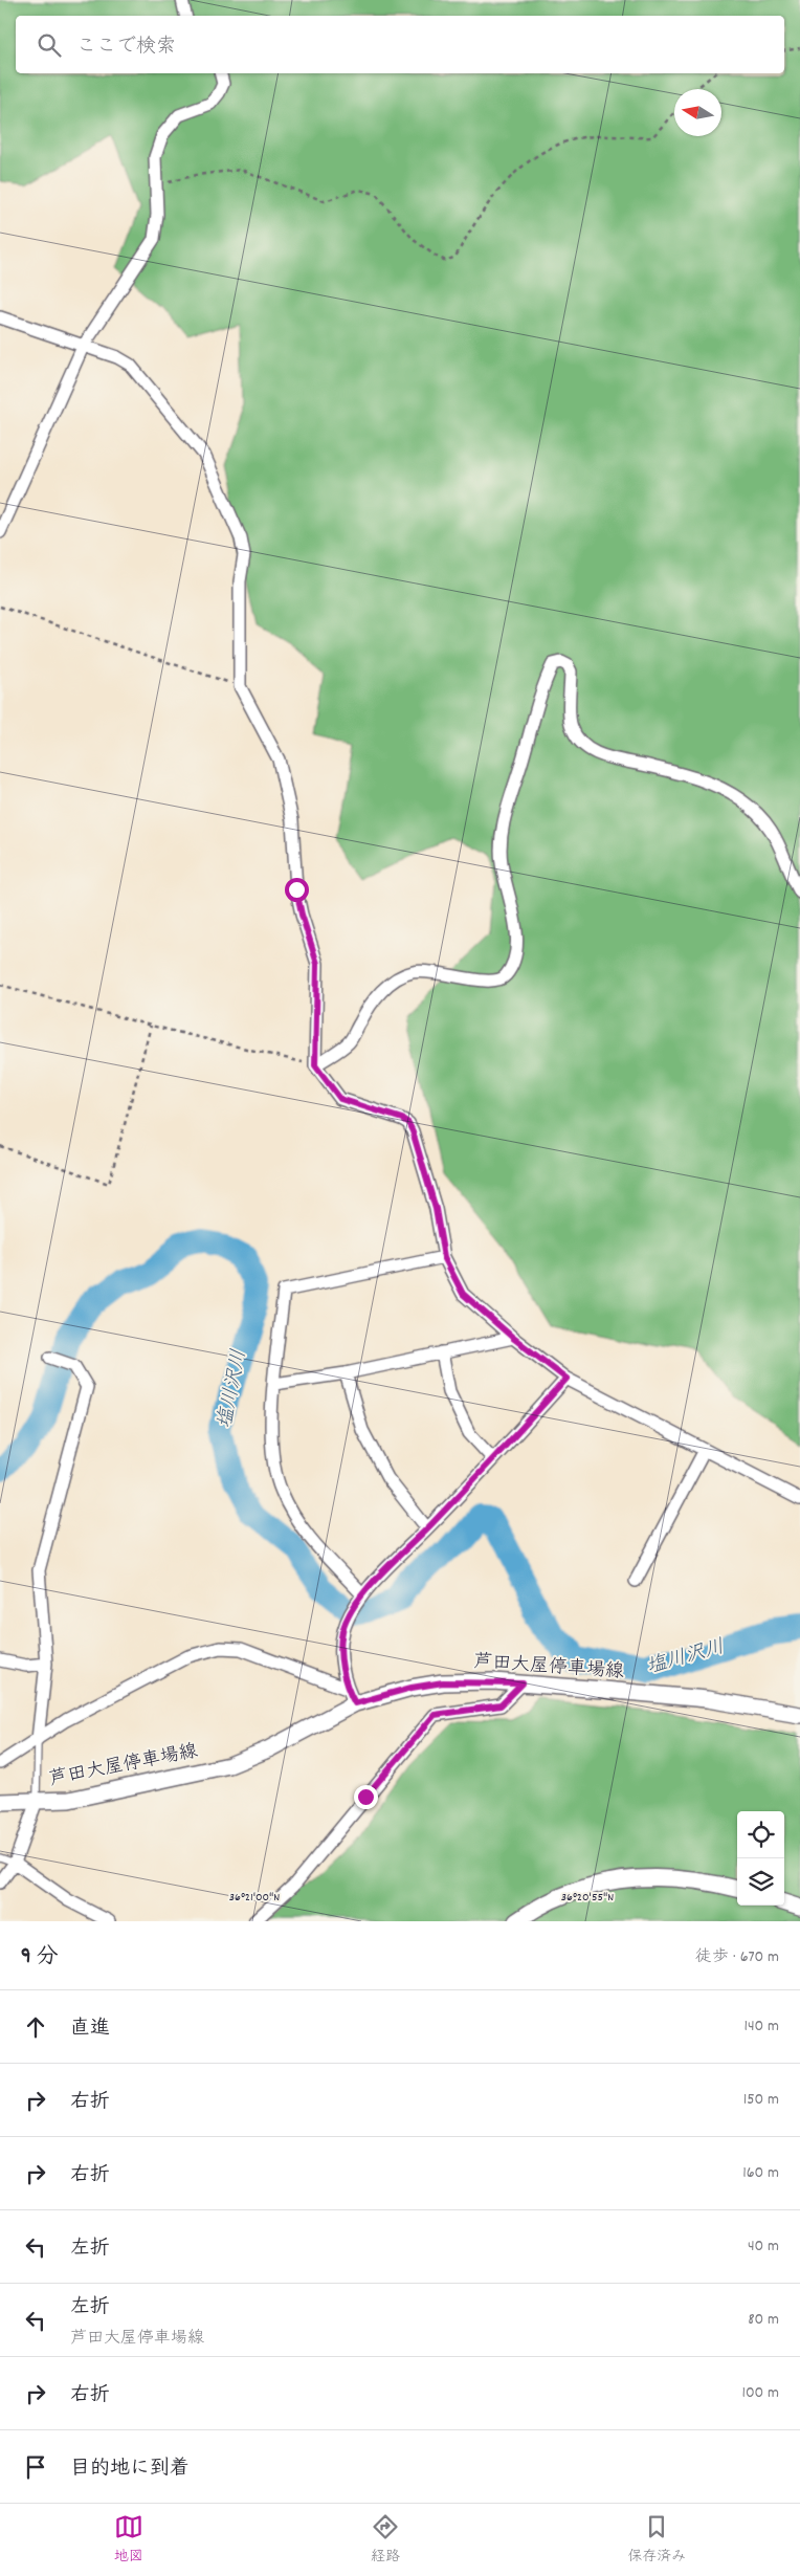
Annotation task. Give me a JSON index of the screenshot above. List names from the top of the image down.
{
  "streets": {
    "main road": ["芦田大屋停車場線"]
  },
  "water": ["塩川沢川"],
  "north": "left",
  "page": {
    "search": "ここで検索",
    "heading": ["9 分", "徒歩 · 670 m"],
    "list": [
      ["直進", "140 m"],
      ["右折", "150 m"],
      ["右折", "160 m"],
      ["左折", "40 m"],
      ["左折", "芦田大屋停車場線", "80 m"],
      ["右折", "100 m"],
      "目的地に到着"
    ],
    "nav": ["地図", "経路", "保存済み"]
  },
  "coordinates": ["36°21'00\"N", "36°20'55\"N"]
}
